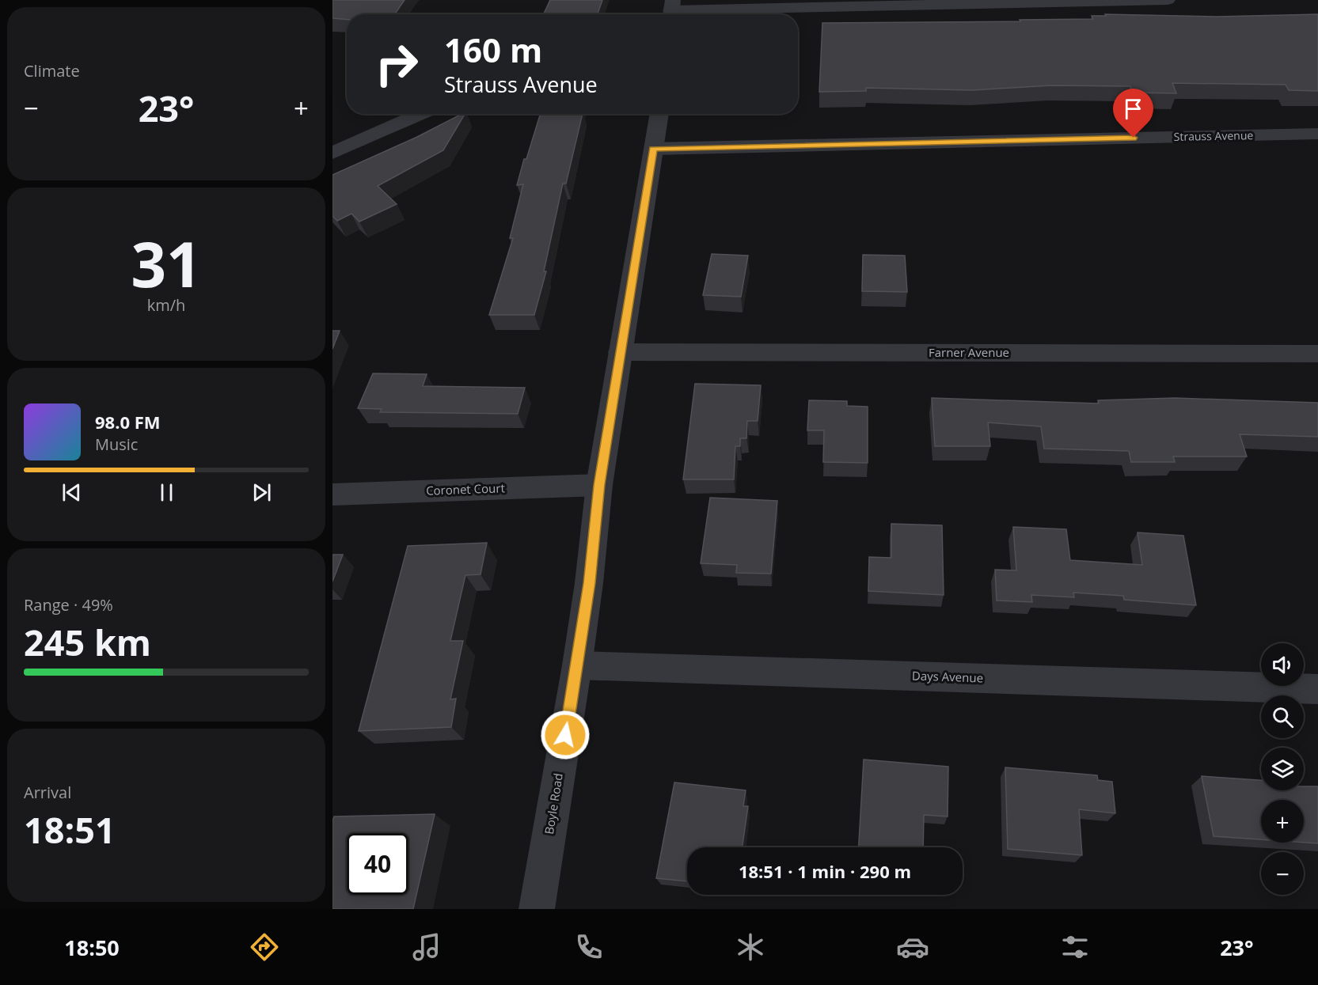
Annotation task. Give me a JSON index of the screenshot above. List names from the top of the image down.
{
  "streets": {
    "street": [
      "Strauss Avenue",
      "Farner Avenue",
      "Coronet Court",
      "Days Avenue",
      "Boyle Road"
    ]
  },
  "crossings": [
    ["Strauss Avenue", "Boyle Road"],
    ["Farner Avenue", "Boyle Road"],
    ["Coronet Court", "Boyle Road"],
    ["Days Avenue", "Boyle Road"]
  ],
  "page": {
    "tile": [
      "Climate",
      ["31", "km/h"],
      ["Range · 49%", "245 km"],
      ["Arrival", "18:51"]
    ],
    "turn": ["160 m", "Strauss Avenue"],
    "heat": ["−", "23°", "+"],
    "song": ["98.0 FM", "Music"],
    "map_buttons": ["+", "−"],
    "limit": "40",
    "trip": "18:51 · 1 min · 290 m",
    "tabs": ["18:50", "23°"]
  }
}
